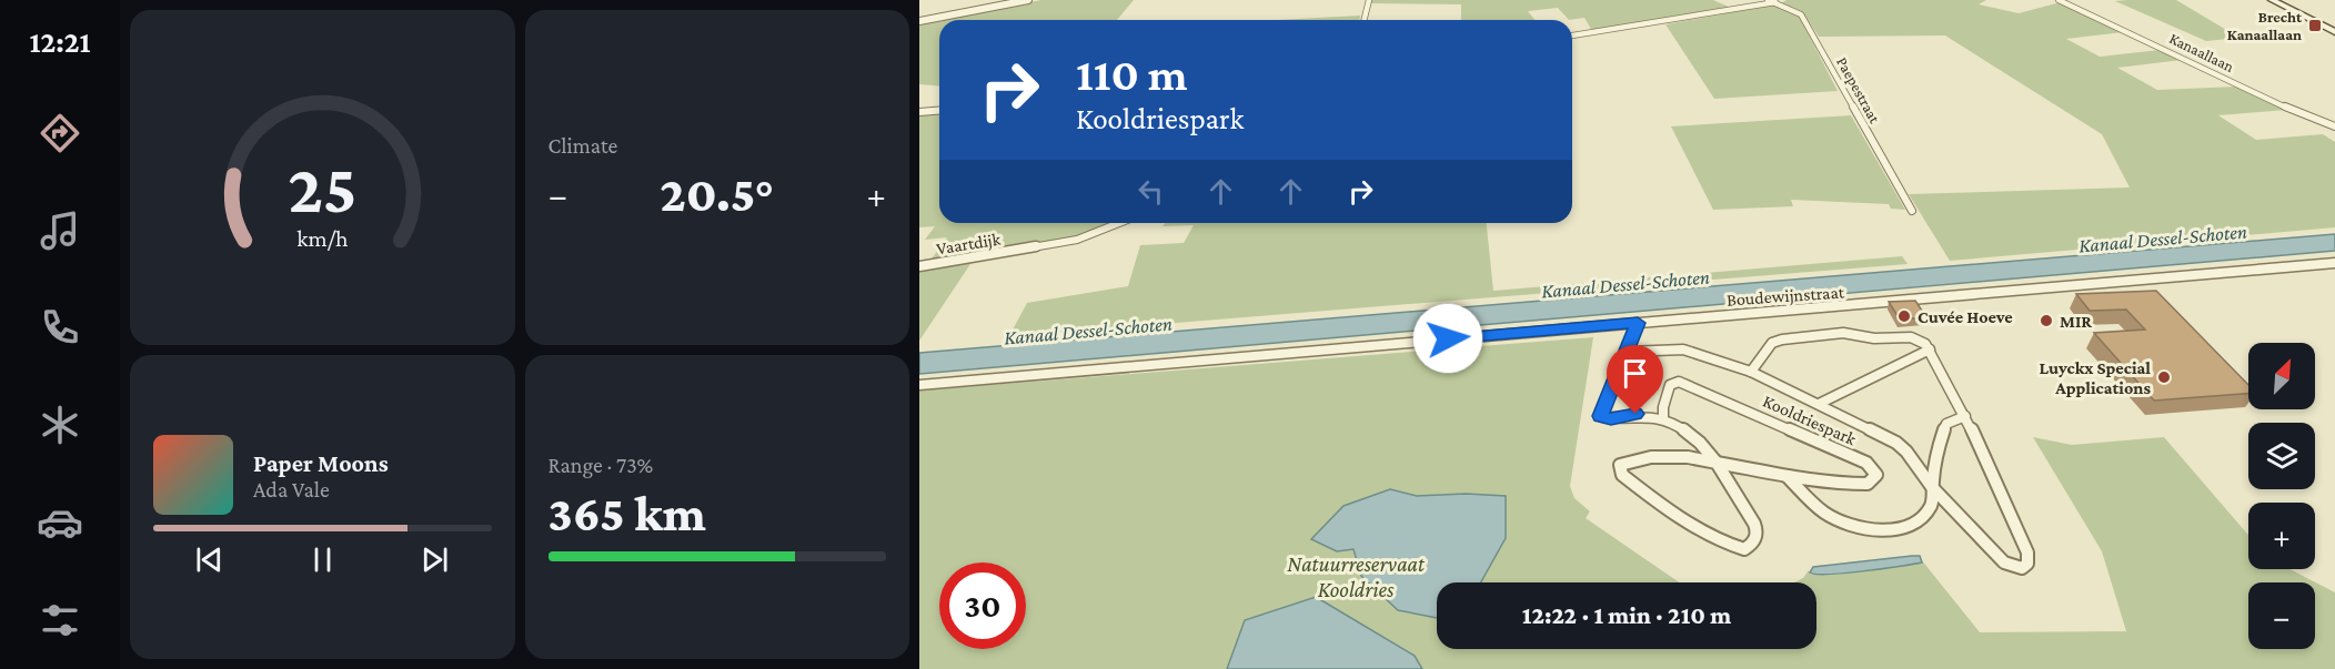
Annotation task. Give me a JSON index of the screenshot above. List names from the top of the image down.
{
  "streets": {
    "street": [
      "Kanaallaan",
      "Paepestraat",
      "Vaartdijk",
      "Boudewijnstraat",
      "Kooldriespark"
    ]
  },
  "crossings": [
    ["Boudewijnstraat", "Kooldriespark"]
  ],
  "water": ["Kanaal Dessel-Schoten"],
  "parks": ["Natuurreservaat Kooldries"],
  "places": {
    "transit": ["Brecht Kanaallaan"],
    "other": ["Cuvée Hoeve", "MIR", "Luyckx Special Applications"]
  },
  "north": "top right",
  "page": {
    "tabs": "12:21",
    "tile": [
      "Climate",
      ["Range · 73%", "365 km"]
    ],
    "turn": ["110 m", "Kooldriespark"],
    "heat": ["−", "20.5°", "+"],
    "map_buttons": ["+", "−"],
    "song": ["Paper Moons", "Ada Vale"],
    "limit": "30",
    "trip": "12:22 · 1 min · 210 m",
    "gauge": ["25", "km/h"]
  }
}
